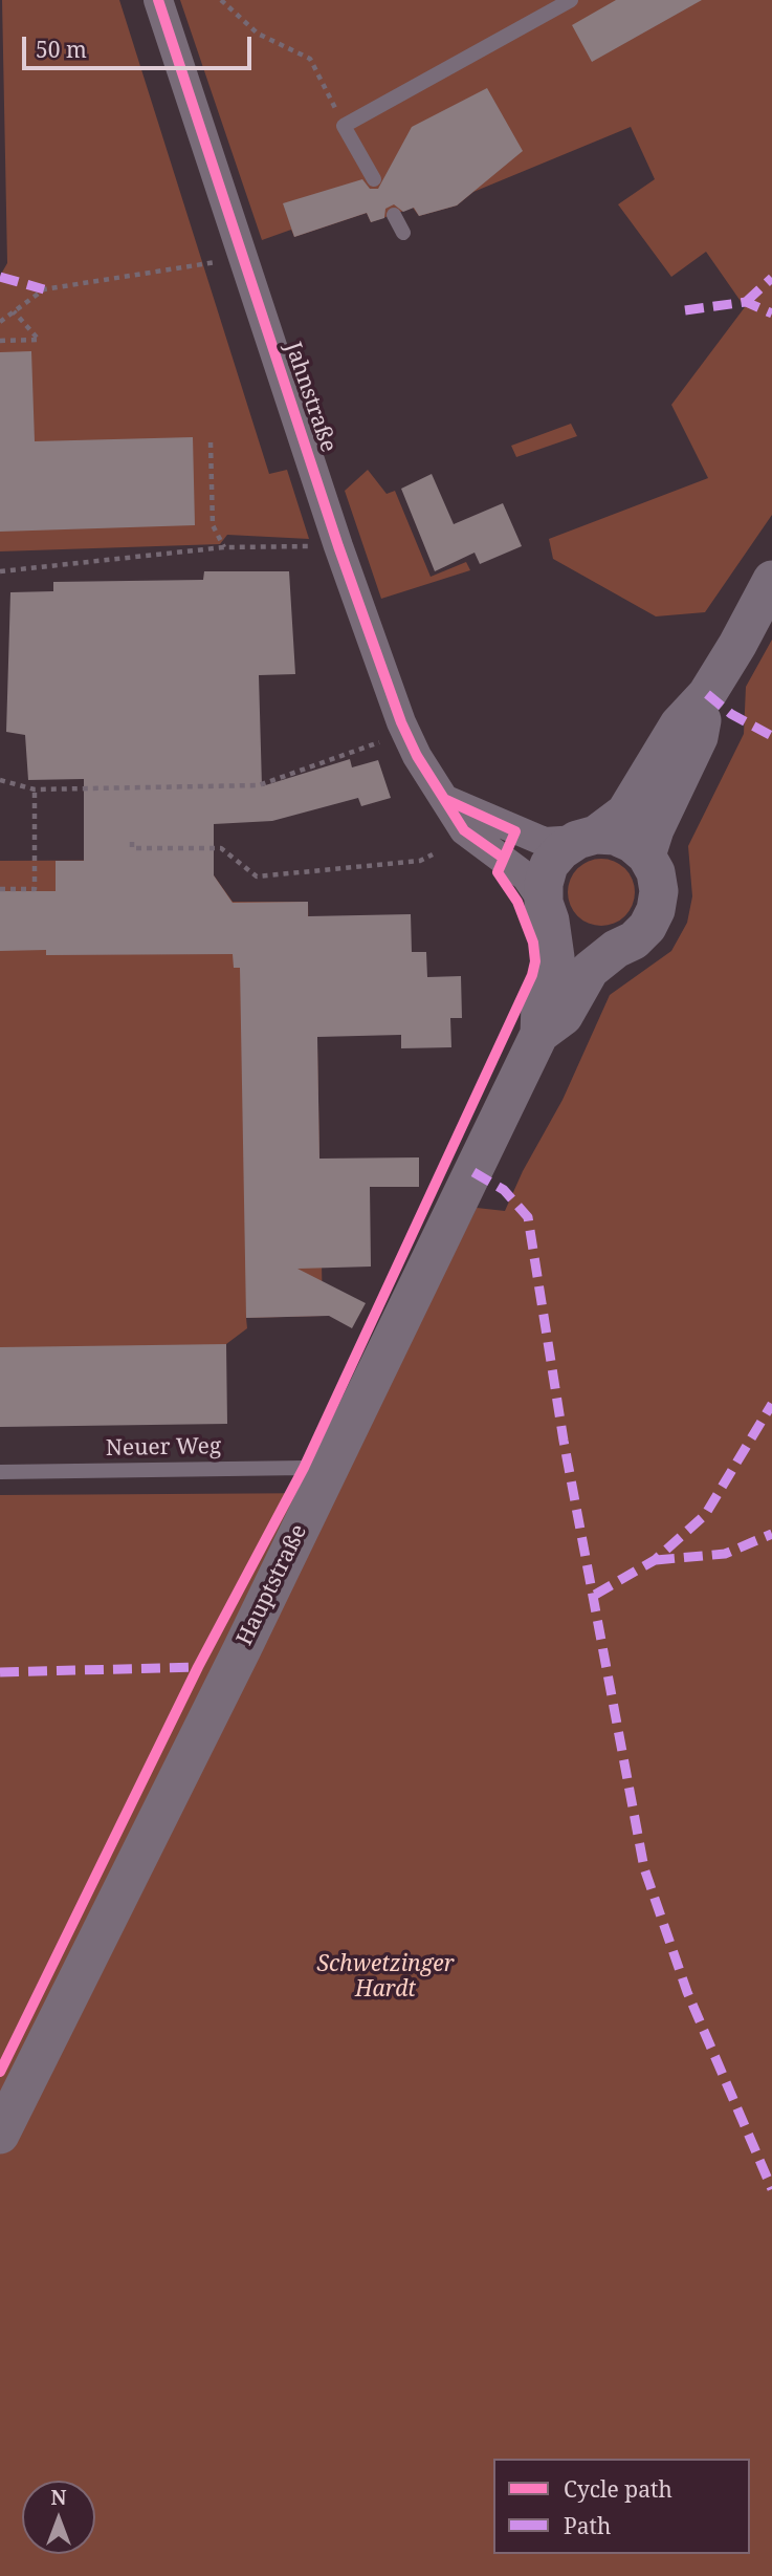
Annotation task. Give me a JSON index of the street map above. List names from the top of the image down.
{
  "streets": {
    "street": ["Jahnstraße", "Hauptstraße"],
    "lane": ["Neuer Weg"]
  },
  "crossings": [
    ["Jahnstraße", "Hauptstraße"],
    ["Neuer Weg", "Hauptstraße"]
  ],
  "parks": ["Schwetzinger Hardt"],
  "legend": ["Cycle path", "Path"],
  "scale_bar": "50 m",
  "north": "top"
}
